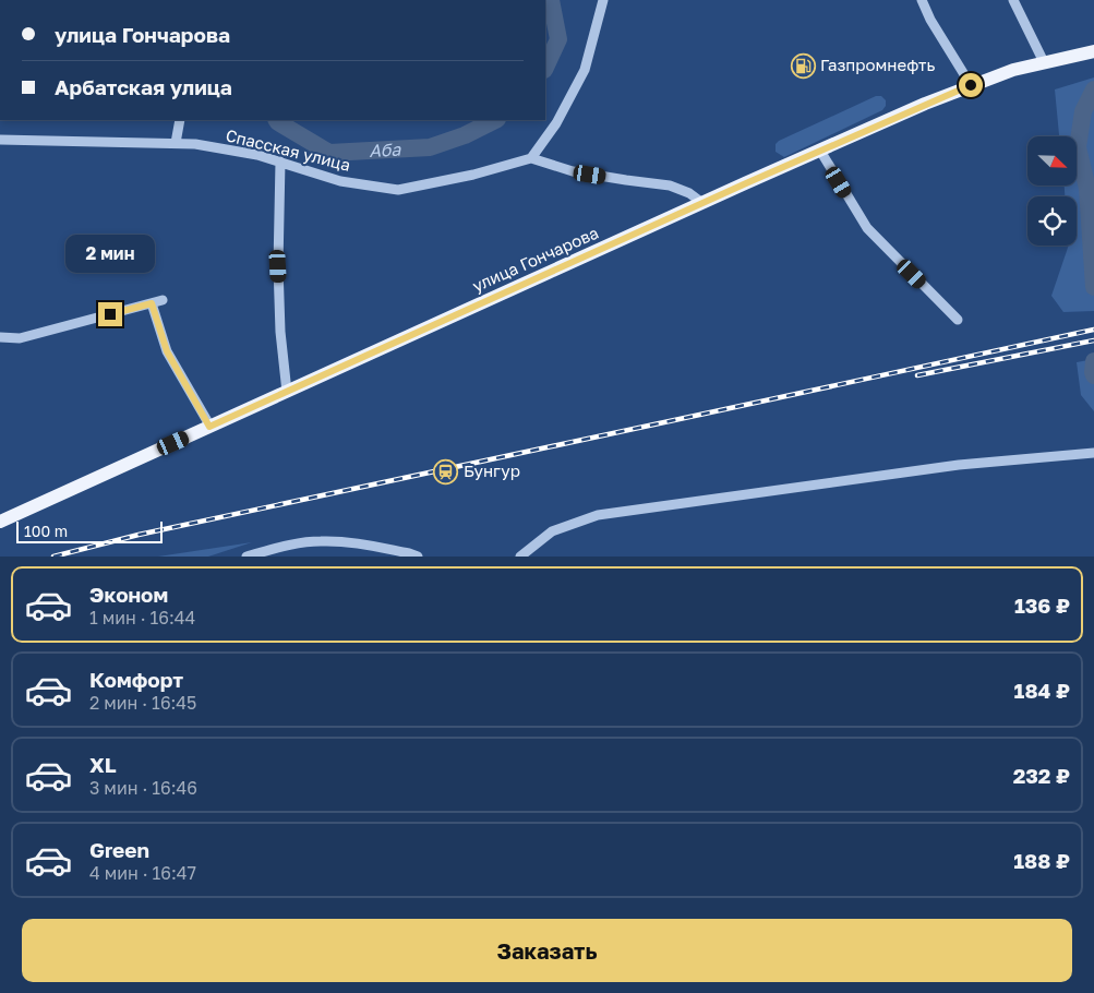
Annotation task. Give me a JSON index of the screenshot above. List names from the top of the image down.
{
  "streets": {
    "main road": ["улица Гончарова"],
    "street": ["Спасская улица"]
  },
  "water": ["Аба"],
  "places": {
    "fuel station": ["Газпромнефть"],
    "station": ["Бунгур"]
  },
  "scale_bar": "100 m",
  "north": "bottom right",
  "page": {
    "banner": ["улица Гончарова", "Арбатская улица"],
    "bubble": "2 мин",
    "scale": "100 m",
    "list": [
      {
        "name": "Эконом",
        "note": "1 мин · 16:44",
        "value": "136 ₽"
      },
      {
        "name": "Комфорт",
        "note": "2 мин · 16:45",
        "value": "184 ₽"
      },
      {
        "name": "XL",
        "note": "3 мин · 16:46",
        "value": "232 ₽"
      },
      {
        "name": "Green",
        "note": "4 мин · 16:47",
        "value": "188 ₽"
      }
    ],
    "buttons": "Заказать"
  }
}
